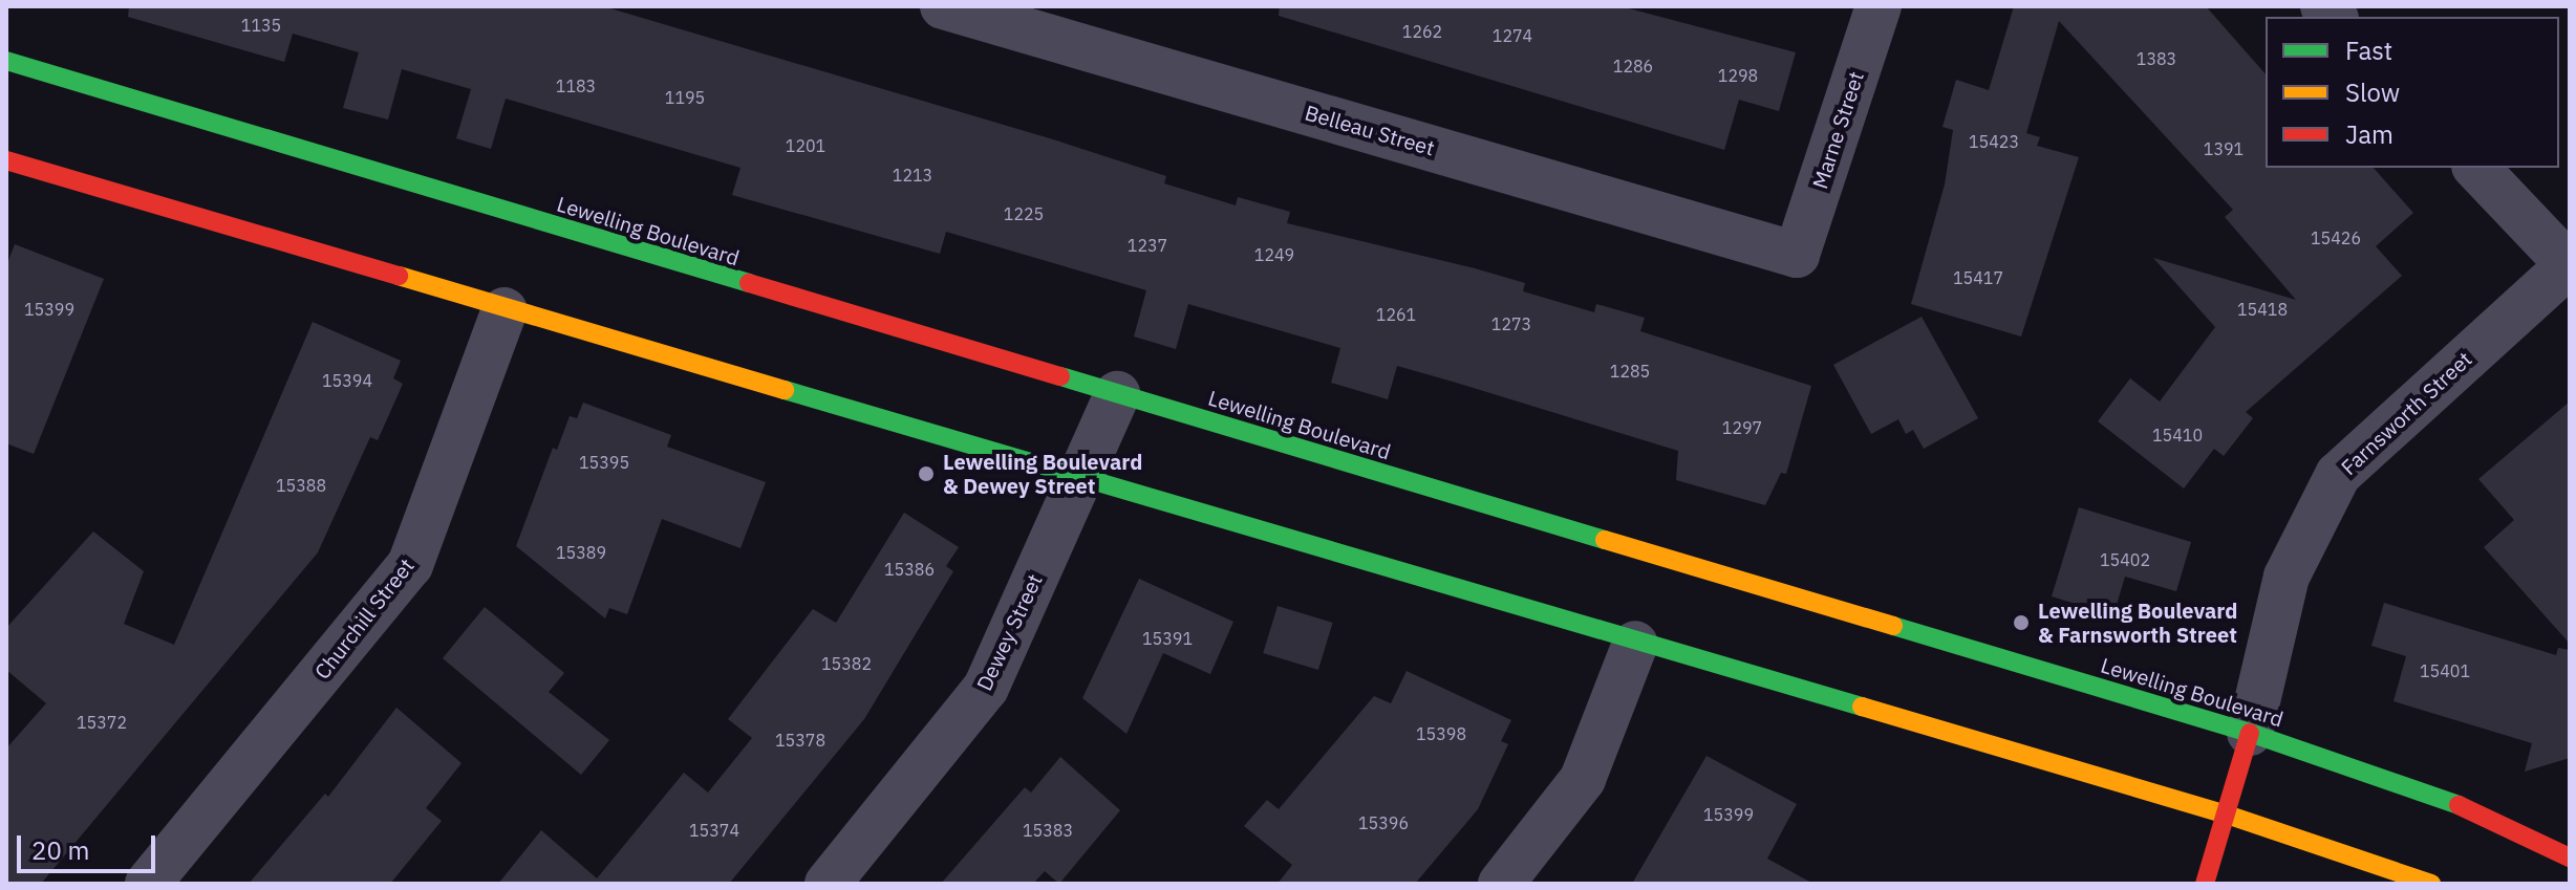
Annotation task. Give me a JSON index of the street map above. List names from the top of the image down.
{
  "streets": {
    "main road": ["Lewelling Boulevard", "Farnsworth Street"],
    "street": [
      "Belleau Street",
      "Marne Street",
      "Churchill Street",
      "Dewey Street"
    ]
  },
  "crossings": [
    ["Belleau Street", "Marne Street"],
    ["Lewelling Boulevard", "Farnsworth Street"],
    ["Lewelling Boulevard", "Dewey Street"]
  ],
  "places": ["Lewelling Boulevard & Dewey Street", "Lewelling Boulevard & Farnsworth Street"],
  "house_numbers": [
    "1135",
    "1262",
    "1274",
    "1383",
    "1286",
    "1298",
    "1183",
    "1195",
    "15423",
    "1201",
    "1391",
    "1213",
    "1225",
    "15426",
    "1237",
    "1249",
    "15417",
    "15399",
    "15418",
    "1261",
    "1273",
    "1285",
    "15394",
    "1297",
    "15410",
    "15395",
    "15388",
    "15389",
    "15402",
    "15386",
    "15391",
    "15382",
    "15401",
    "15372",
    "15398",
    "15378",
    "15399",
    "15396",
    "15374",
    "15383"
  ],
  "legend": ["Fast", "Slow", "Jam"],
  "scale_bar": "20 m"
}
